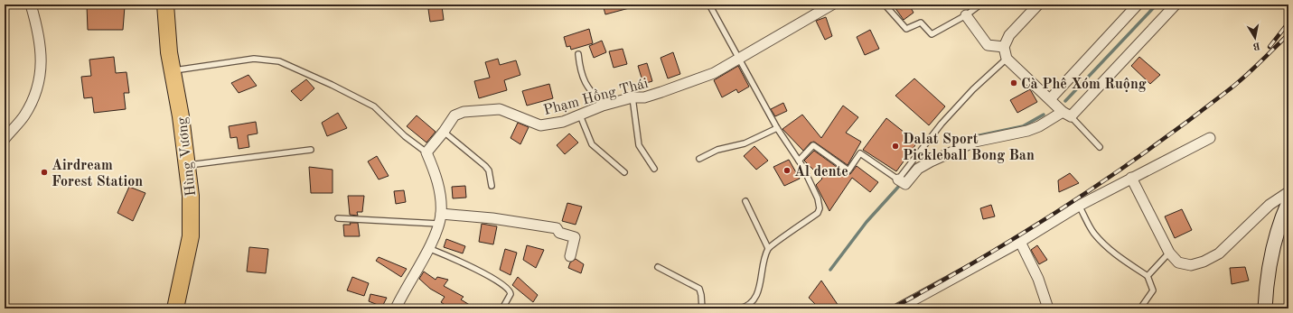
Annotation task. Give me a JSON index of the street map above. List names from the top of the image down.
{
  "streets": {
    "highway": ["Hùng Vương"],
    "street": ["Phạm Hồng Thái"]
  },
  "places": [
    "Cà Phê Xóm Ruộng",
    "Dalat Sport Pickleball Bong Ban",
    "Al dente",
    "Airdream Forest Station"
  ],
  "north": "bottom"
}
